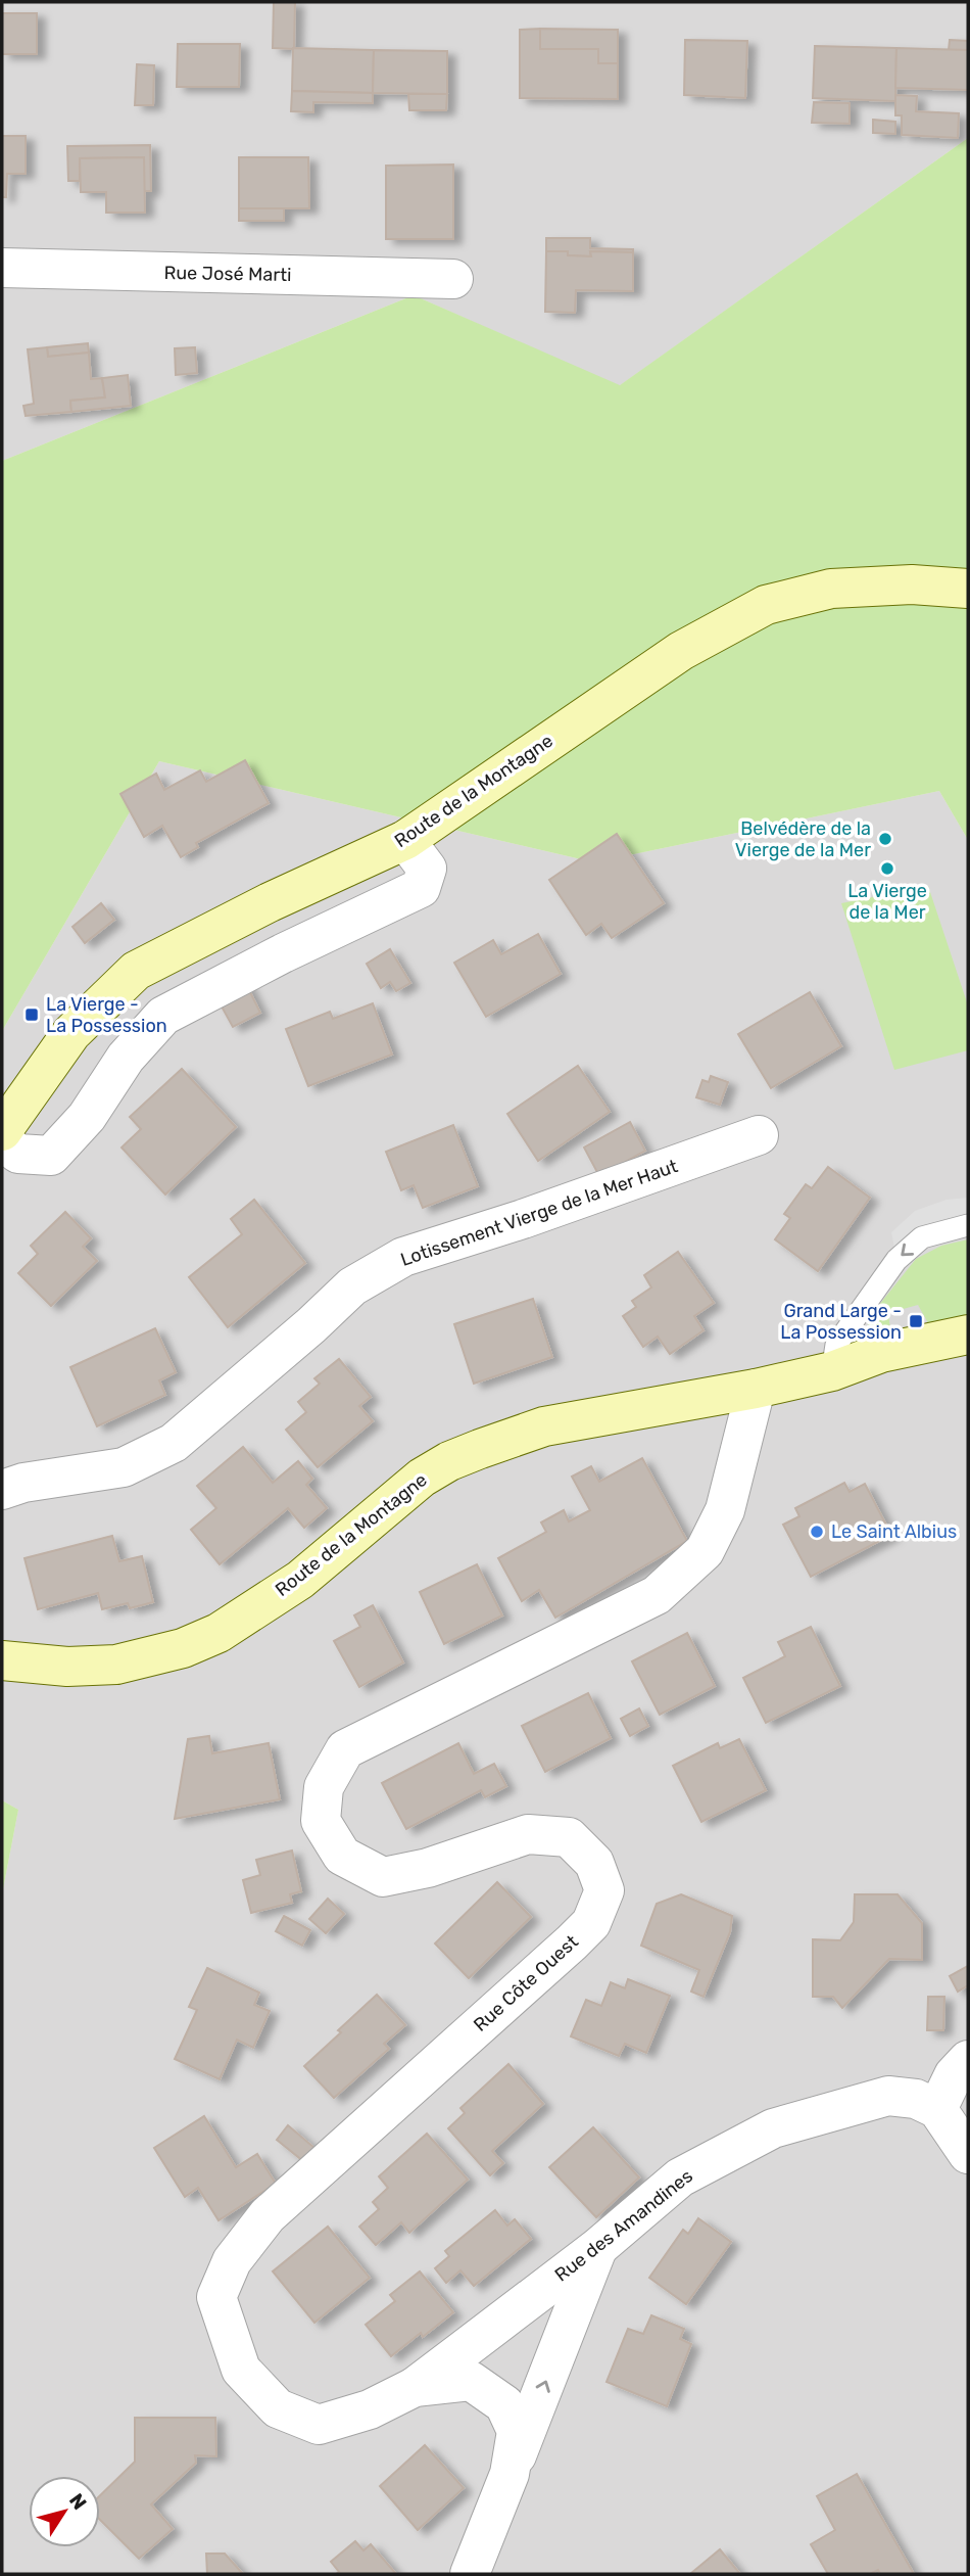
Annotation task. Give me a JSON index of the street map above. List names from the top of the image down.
{
  "streets": {
    "main road": ["Route de la Montagne"],
    "street": [
      "Rue José Marti",
      "Lotissement Vierge de la Mer Haut",
      "Rue Côte Ouest",
      "Rue des Amandines"
    ]
  },
  "crossings": [
    ["Route de la Montagne", "Rue Côte Ouest"],
    ["Rue Côte Ouest", "Rue des Amandines"]
  ],
  "places": {
    "other": ["Belvédère de la Vierge de la Mer", "La Vierge de la Mer", "Le Saint Albius"],
    "transit": ["La Vierge - La Possession", "Grand Large - La Possession"]
  },
  "north": "top right"
}
